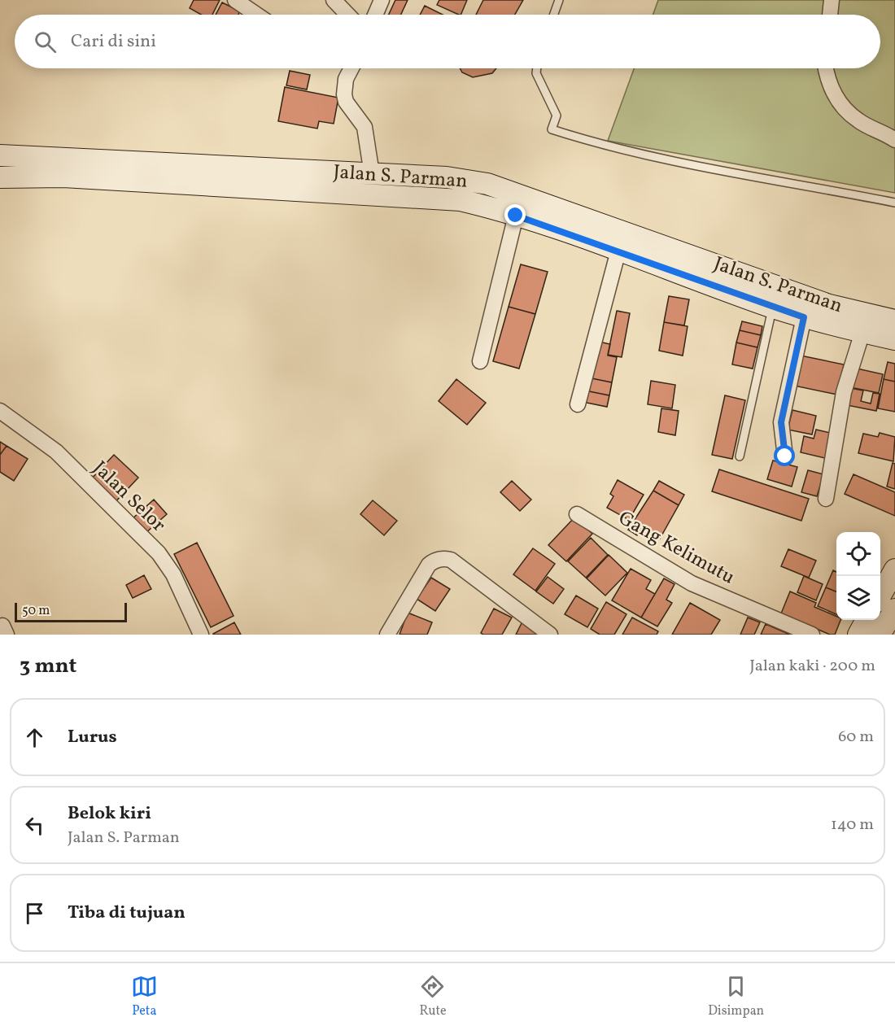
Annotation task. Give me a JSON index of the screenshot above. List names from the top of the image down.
{
  "streets": {
    "main road": ["Jalan S. Parman"],
    "street": ["Jalan Selor", "Gang Kelimutu"]
  },
  "scale_bar": "50 m",
  "page": {
    "search": "Cari di sini",
    "scale": "50 m",
    "heading": ["3 mnt", "Jalan kaki · 200 m"],
    "list": [
      ["Lurus", "60 m"],
      ["Belok kiri", "Jalan S. Parman", "140 m"],
      "Tiba di tujuan"
    ],
    "nav": ["Peta", "Rute", "Disimpan"]
  }
}
